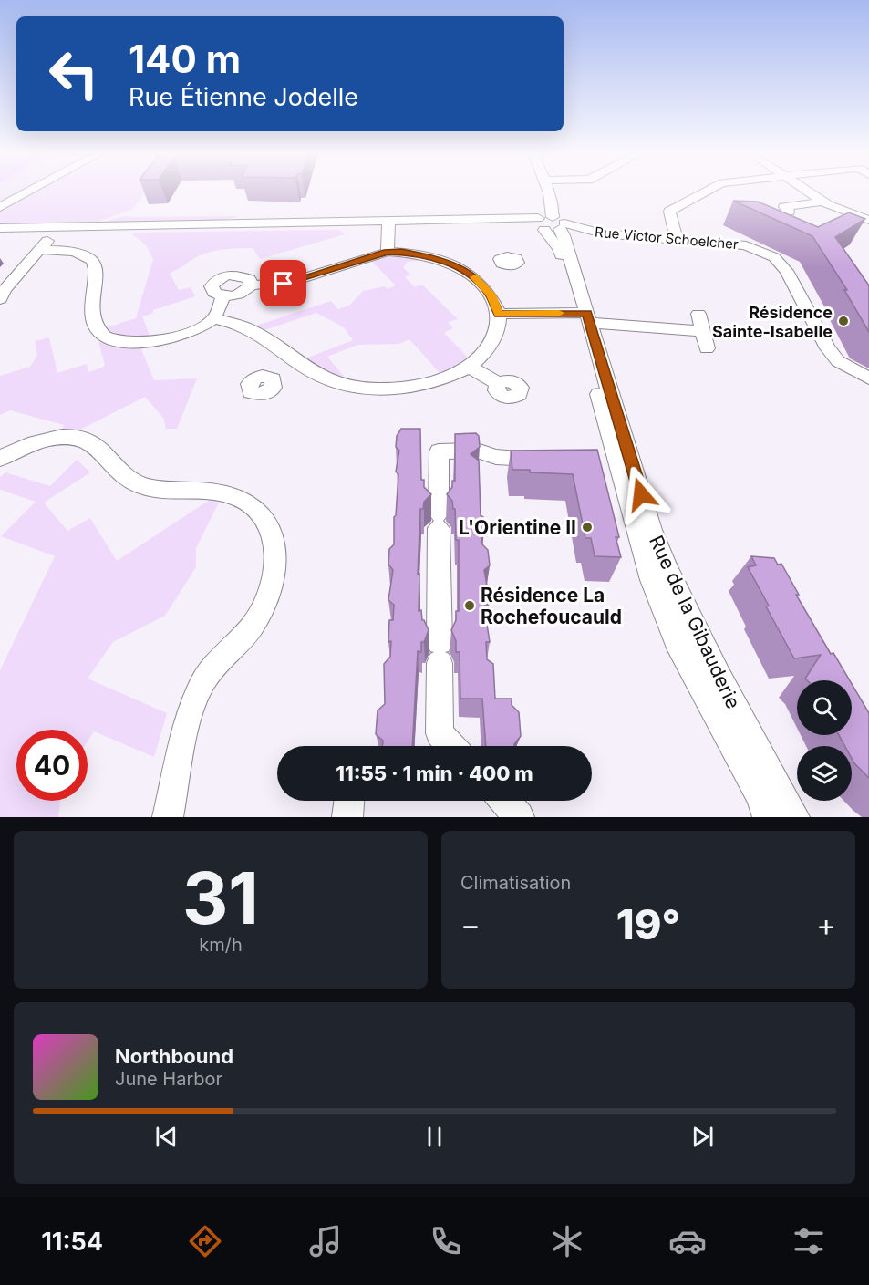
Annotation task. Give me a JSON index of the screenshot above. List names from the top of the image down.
{
  "streets": {
    "street": ["Rue Victor Schoelcher", "Rue de la Gibauderie"]
  },
  "crossings": [
    ["Rue Victor Schoelcher", "Rue de la Gibauderie"]
  ],
  "places": ["Résidence Sainte-Isabelle", "L'Orientine II", "Résidence La Rochefoucauld"],
  "page": {
    "turn": ["140 m", "Rue Étienne Jodelle"],
    "limit": "40",
    "trip": "11:55 · 1 min · 400 m",
    "tile": [
      ["31", "km/h"],
      "Climatisation"
    ],
    "heat": ["−", "19°", "+"],
    "song": ["Northbound", "June Harbor"],
    "tabs": "11:54"
  }
}
